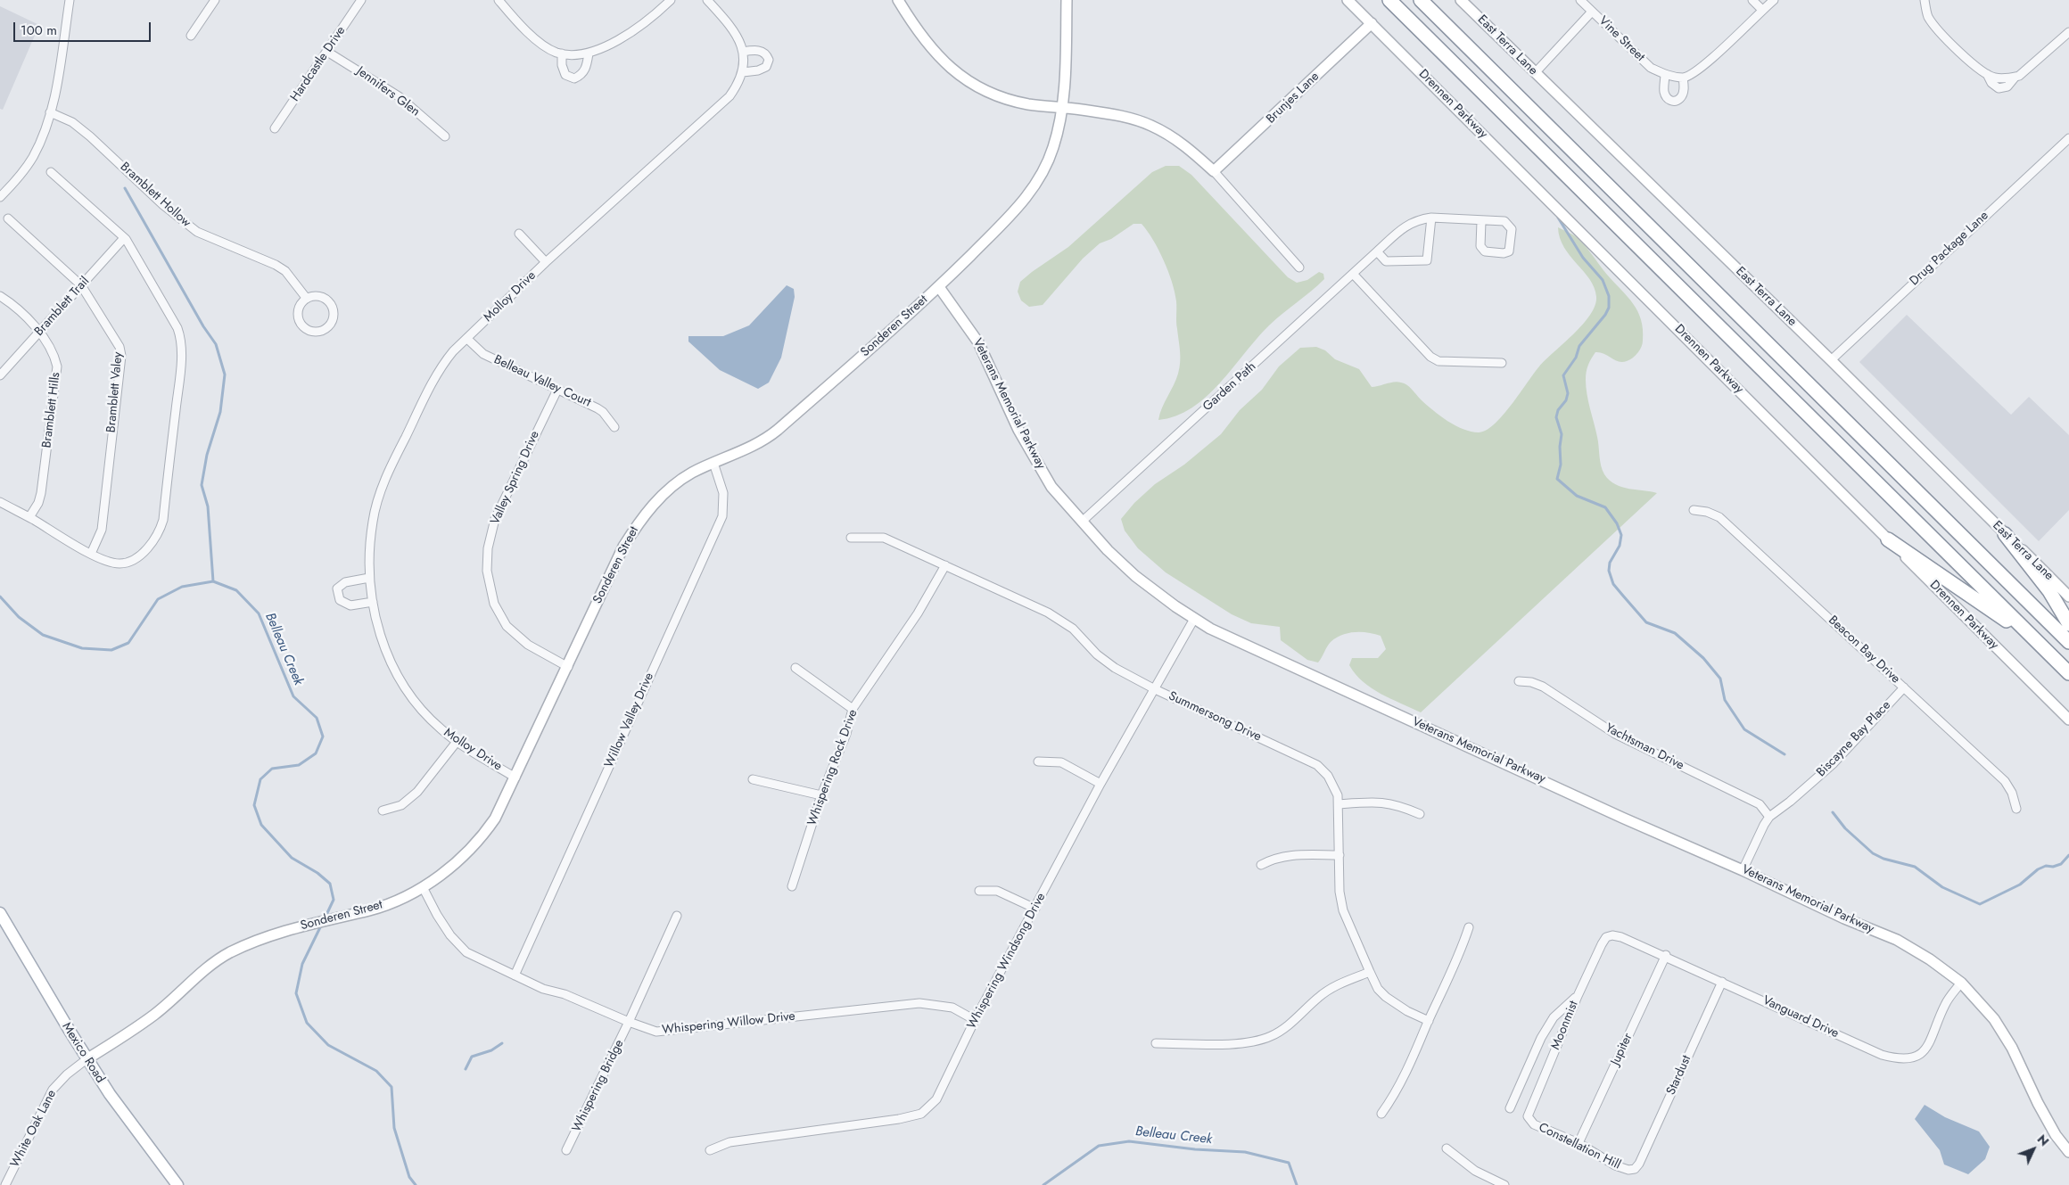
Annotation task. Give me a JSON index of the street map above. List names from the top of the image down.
{
  "streets": {
    "main road": ["Mexico Road"],
    "street": [
      "Vine Street",
      "East Terra Lane",
      "Hardcastle Drive",
      "Jennifers Glen",
      "Brunjes Lane",
      "Drennen Parkway",
      "Bramblett Hollow",
      "Drug Package Lane",
      "Molloy Drive",
      "Bramblett Trail",
      "Sonderen Street",
      "Belleau Valley Court",
      "Garden Path",
      "Bramblett Valey",
      "Veterans Memorial Parkway",
      "Bramblett Hills",
      "Valley Spring Drive",
      "Beacon Bay Drive",
      "Summersong Drive",
      "Willow Valley Drive",
      "Biscayne Bay Place",
      "Yachtsman Drive",
      "Whispering Rock Drive",
      "Whispering Windsong Drive",
      "Vanguard Drive",
      "Whispering Willow Drive",
      "Moonmist",
      "Jupiter",
      "Stardust",
      "Whispering Bridge",
      "White Oak Lane",
      "Constellation Hill"
    ]
  },
  "crossings": [
    ["East Terra Lane", "Drug Package Lane"],
    ["Hardcastle Drive", "Jennifers Glen"],
    ["Brunjes Lane", "Drennen Parkway"],
    ["Molloy Drive", "Sonderen Street"],
    ["Molloy Drive", "Belleau Valley Court"],
    ["Bramblett Trail", "Bramblett Valey"],
    ["Bramblett Trail", "Bramblett Hills"],
    ["Sonderen Street", "Veterans Memorial Parkway"],
    ["Sonderen Street", "Valley Spring Drive"],
    ["Sonderen Street", "Willow Valley Drive"],
    ["Sonderen Street", "Whispering Willow Drive"],
    ["Sonderen Street", "Mexico Road"],
    ["Sonderen Street", "White Oak Lane"],
    ["Belleau Valley Court", "Valley Spring Drive"],
    ["Garden Path", "Veterans Memorial Parkway"],
    ["Veterans Memorial Parkway", "Whispering Windsong Drive"],
    ["Veterans Memorial Parkway", "Vanguard Drive"],
    ["Beacon Bay Drive", "Biscayne Bay Place"],
    ["Summersong Drive", "Whispering Rock Drive"],
    ["Summersong Drive", "Whispering Windsong Drive"],
    ["Willow Valley Drive", "Whispering Willow Drive"],
    ["Biscayne Bay Place", "Yachtsman Drive"],
    ["Whispering Windsong Drive", "Whispering Willow Drive"],
    ["Vanguard Drive", "Moonmist"],
    ["Vanguard Drive", "Jupiter"],
    ["Vanguard Drive", "Stardust"],
    ["Whispering Willow Drive", "Whispering Bridge"],
    ["Moonmist", "Constellation Hill"],
    ["Jupiter", "Constellation Hill"],
    ["Mexico Road", "White Oak Lane"],
    ["Stardust", "Constellation Hill"]
  ],
  "water": ["Belleau Creek"],
  "scale_bar": "100 m",
  "north": "top right"
}
